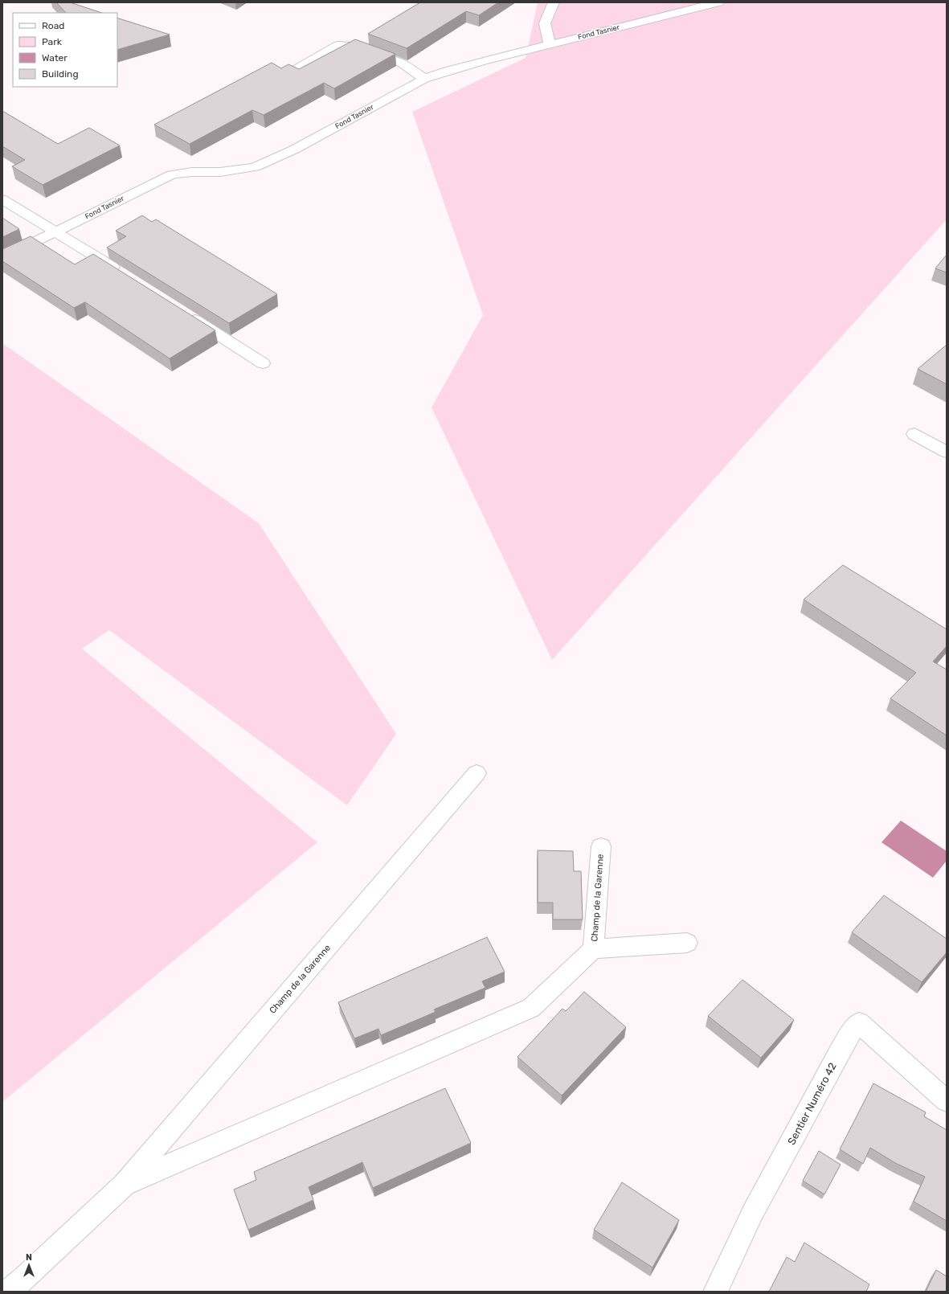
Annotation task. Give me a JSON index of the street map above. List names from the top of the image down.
{
  "streets": {
    "street": ["Fond Tasnier", "Champ de la Garenne", "Sentier Numéro 42"]
  },
  "legend": [
    "Road",
    "Park",
    "Water",
    "Building"
  ],
  "north": "top"
}
